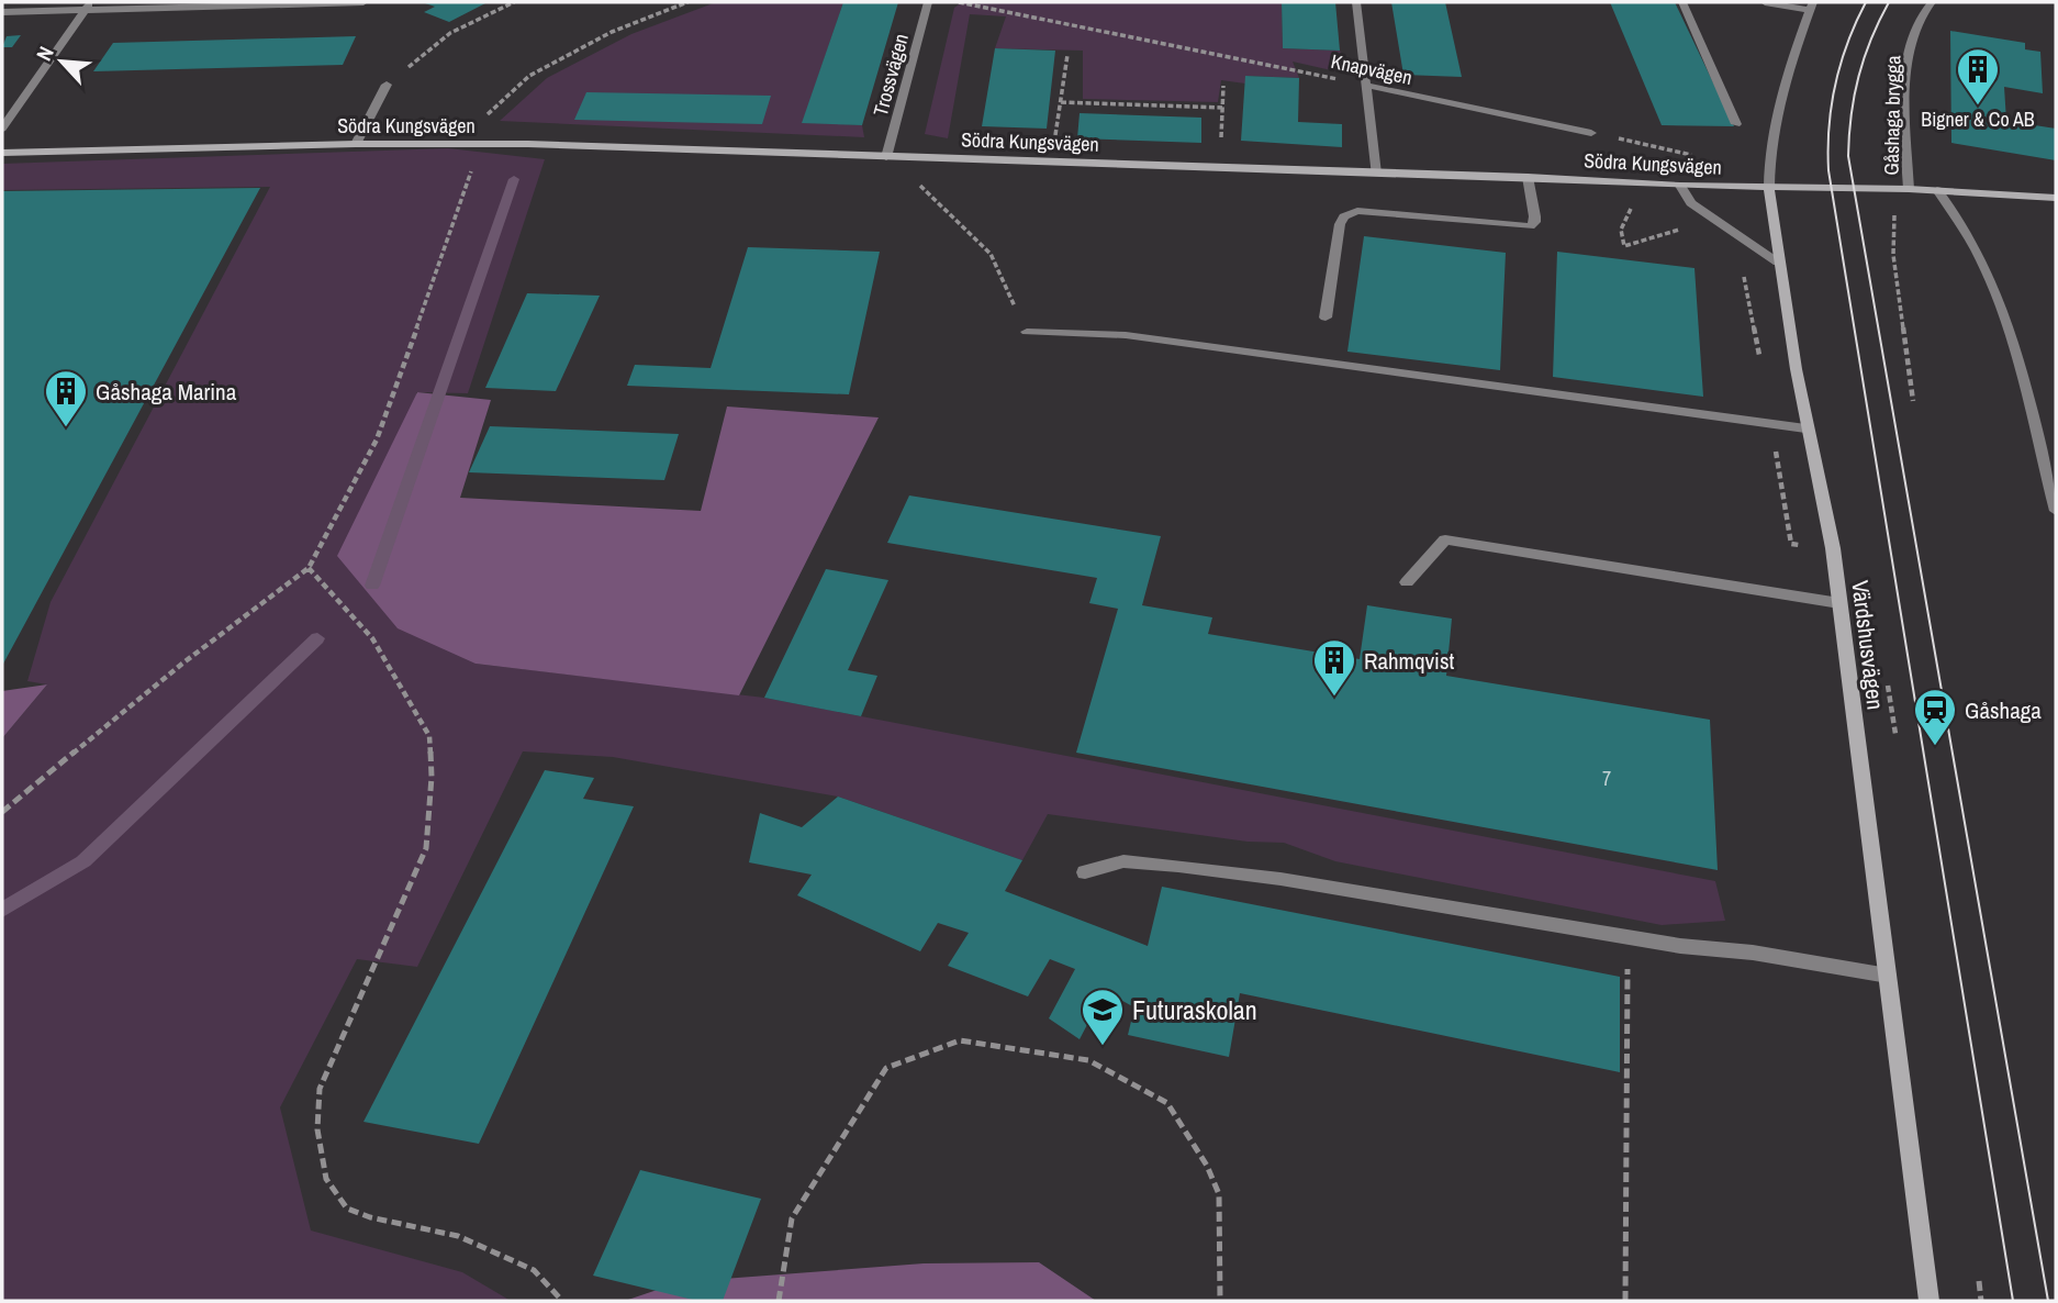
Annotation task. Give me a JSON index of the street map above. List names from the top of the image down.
{
  "streets": {
    "street": [
      "Knapvägen",
      "Trossvägen",
      "Gåshaga brygga",
      "Södra Kungsvägen",
      "Värdshusvägen"
    ]
  },
  "crossings": [
    ["Trossvägen", "Södra Kungsvägen"],
    ["Gåshaga brygga", "Södra Kungsvägen"],
    ["Södra Kungsvägen", "Värdshusvägen"]
  ],
  "places": {
    "building": ["Bigner & Co AB", "Gåshaga Marina", "Rahmqvist"],
    "station": ["Gåshaga"],
    "school or university": ["Futuraskolan"]
  },
  "house_numbers": ["7"],
  "north": "top left"
}
